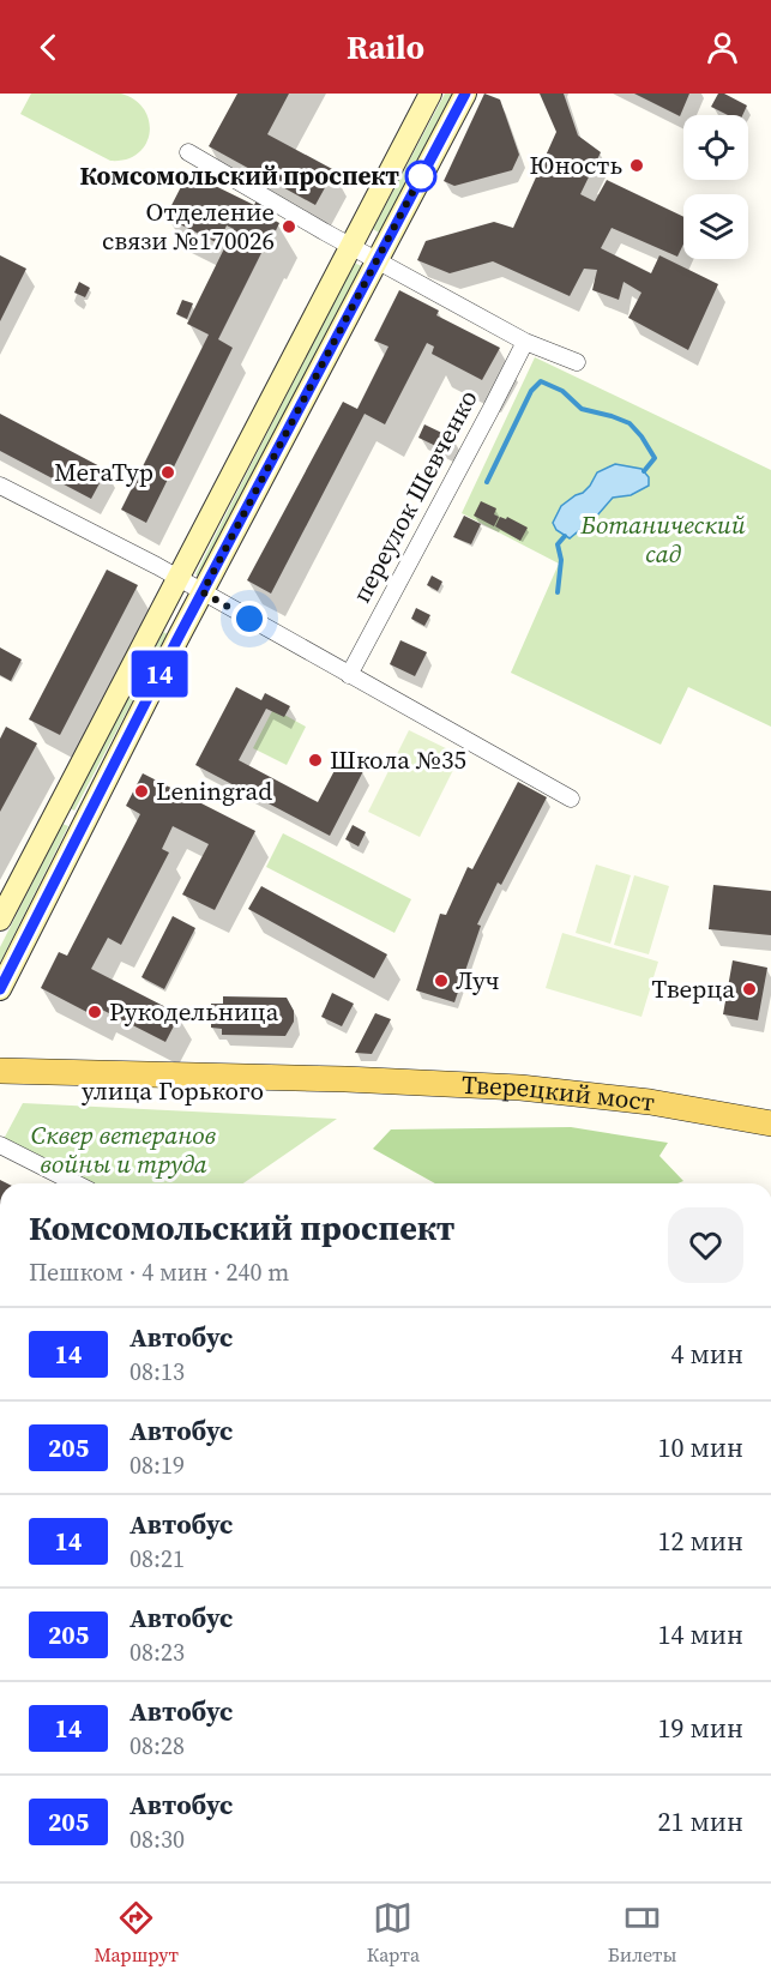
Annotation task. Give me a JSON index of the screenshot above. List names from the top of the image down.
{
  "streets": {
    "main road": ["улица Горького", "Тверецкий мост"],
    "street": ["переулок Шевченко"]
  },
  "crossings": [
    ["улица Горького", "Тверецкий мост"]
  ],
  "parks": ["Ботанический сад", "Сквер ветеранов войны и труда"],
  "places": [
    "Юность",
    "Комсомольский проспект",
    "Отделение связи №170026",
    "МегаТур",
    "Школа №35",
    "Leningrad",
    "Луч",
    "Тверца",
    "Рукодельница"
  ],
  "lines": ["bus line 14"],
  "page": {
    "header": "Railo",
    "on_map": "14",
    "heading": ["Комсомольский проспект", "Пешком · 4 мин · 240 m"],
    "list": [
      {
        "mark": "14",
        "name": "Автобус",
        "note": "08:13",
        "value": "4 мин"
      },
      {
        "mark": "205",
        "name": "Автобус",
        "note": "08:19",
        "value": "10 мин"
      },
      {
        "mark": "14",
        "name": "Автобус",
        "note": "08:21",
        "value": "12 мин"
      },
      {
        "mark": "205",
        "name": "Автобус",
        "note": "08:23",
        "value": "14 мин"
      },
      {
        "mark": "14",
        "name": "Автобус",
        "note": "08:28",
        "value": "19 мин"
      },
      {
        "mark": "205",
        "name": "Автобус",
        "note": "08:30",
        "value": "21 мин"
      }
    ],
    "tabs": ["Маршрут", "Карта", "Билеты"]
  }
}
